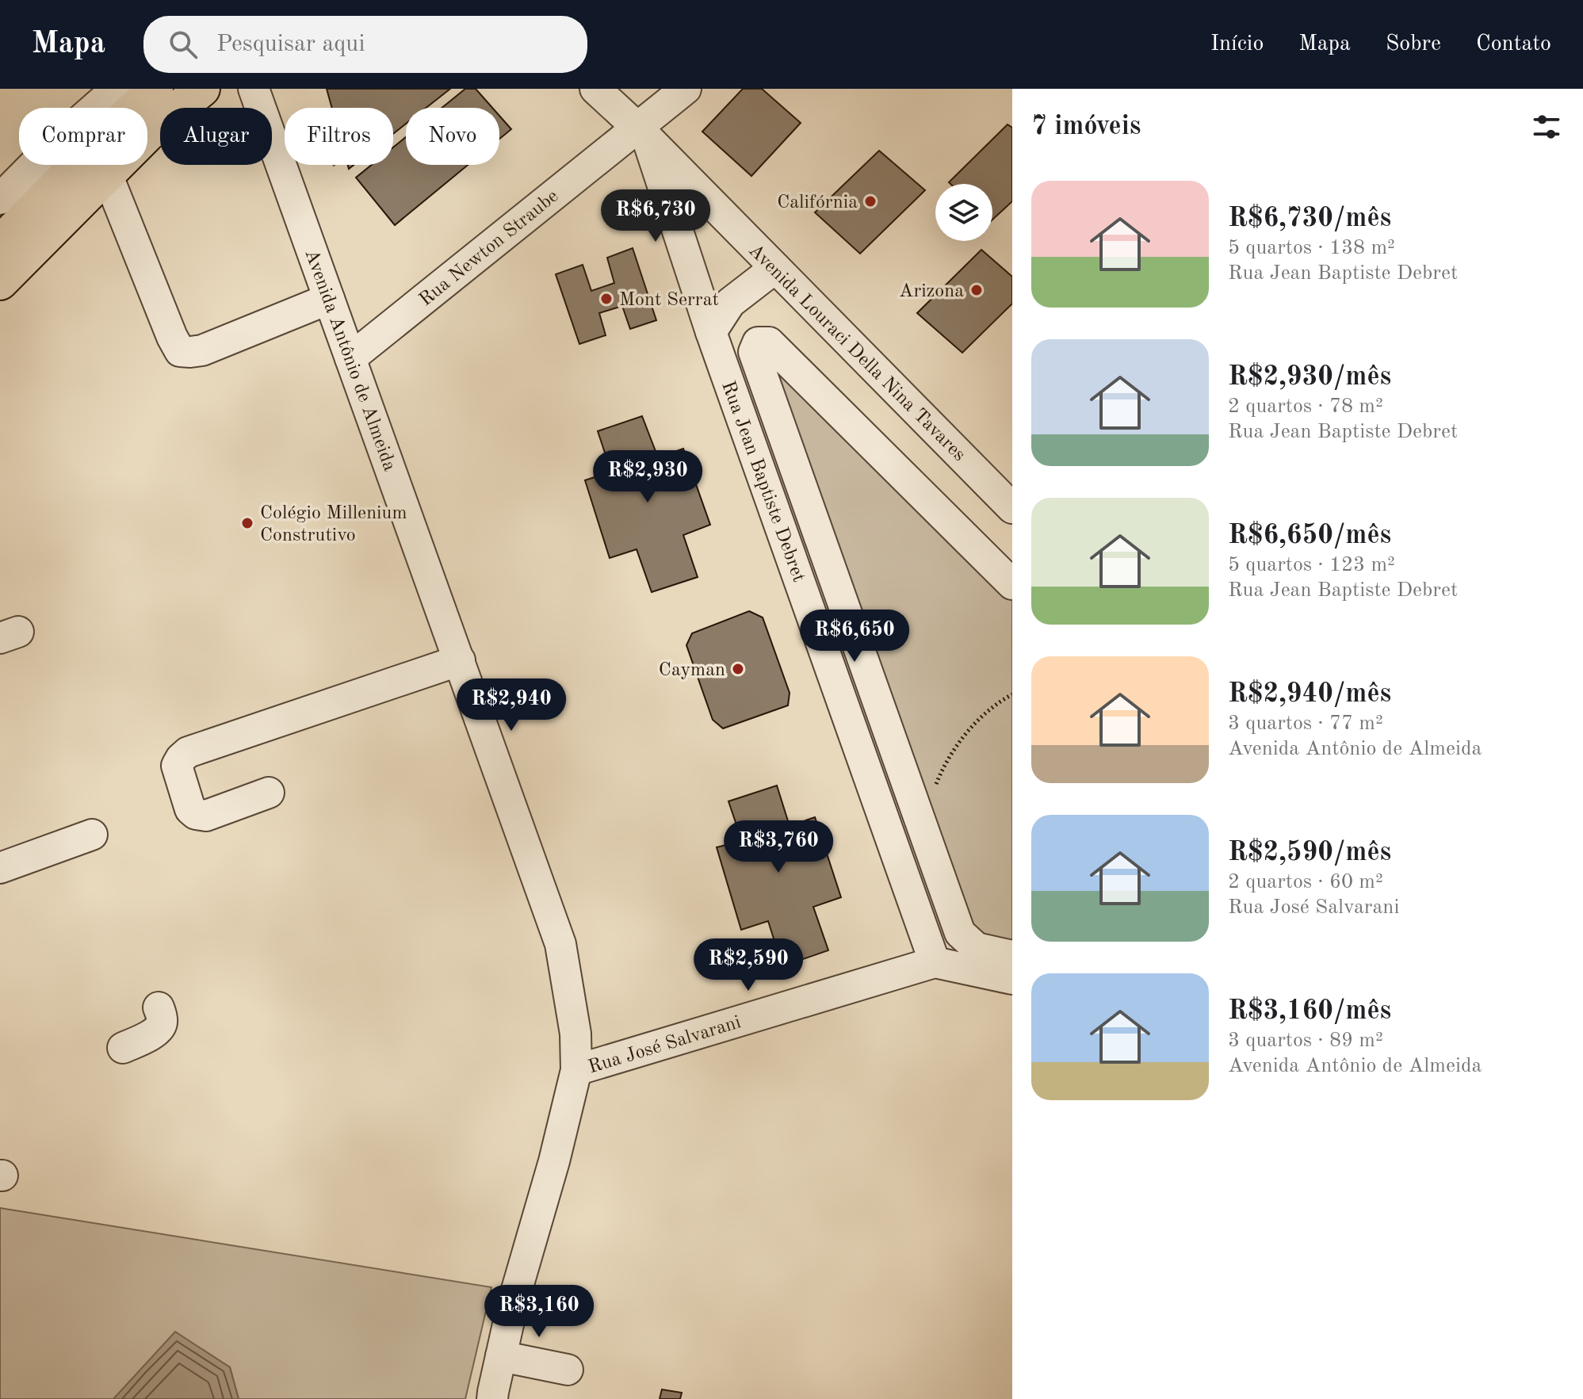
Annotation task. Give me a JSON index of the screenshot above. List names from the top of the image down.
{
  "streets": {
    "street": [
      "Rua Newton Straube",
      "Avenida Louraci Della Nina Tavares",
      "Avenida Antônio de Almeida",
      "Rua Jean Baptiste Debret",
      "Rua José Salvarani"
    ]
  },
  "crossings": [
    ["Rua Newton Straube", "Avenida Louraci Della Nina Tavares"],
    ["Rua Newton Straube", "Avenida Antônio de Almeida"],
    ["Rua Newton Straube", "Rua Jean Baptiste Debret"],
    ["Avenida Louraci Della Nina Tavares", "Rua Jean Baptiste Debret"],
    ["Avenida Antônio de Almeida", "Rua José Salvarani"],
    ["Rua Jean Baptiste Debret", "Rua José Salvarani"]
  ],
  "places": [
    "Califórnia",
    "Arizona",
    "Mont Serrat",
    "Colégio Millenium Construtivo",
    "Cayman"
  ],
  "page": {
    "header": "Mapa",
    "search": "Pesquisar aqui",
    "nav": [
      "Início",
      "Mapa",
      "Sobre",
      "Contato"
    ],
    "heading": "7 imóveis",
    "chip": [
      "Comprar",
      "Alugar",
      "Filtros",
      "Novo"
    ],
    "list": [
      {
        "name": "R$6,730/mês",
        "note": "5 quartos · 138 m² · Rua Jean Baptiste Debret"
      },
      {
        "name": "R$2,930/mês",
        "note": "2 quartos · 78 m² · Rua Jean Baptiste Debret"
      },
      {
        "name": "R$6,650/mês",
        "note": "5 quartos · 123 m² · Rua Jean Baptiste Debret"
      },
      {
        "name": "R$2,940/mês",
        "note": "3 quartos · 77 m² · Avenida Antônio de Almeida"
      },
      {
        "name": "R$2,590/mês",
        "note": "2 quartos · 60 m² · Rua José Salvarani"
      },
      {
        "name": "R$3,160/mês",
        "note": "3 quartos · 89 m² · Avenida Antônio de Almeida"
      }
    ],
    "price": [
      "R$6,730",
      "R$2,930",
      "R$6,650",
      "R$2,940",
      "R$3,760",
      "R$2,590",
      "R$3,160"
    ]
  }
}
